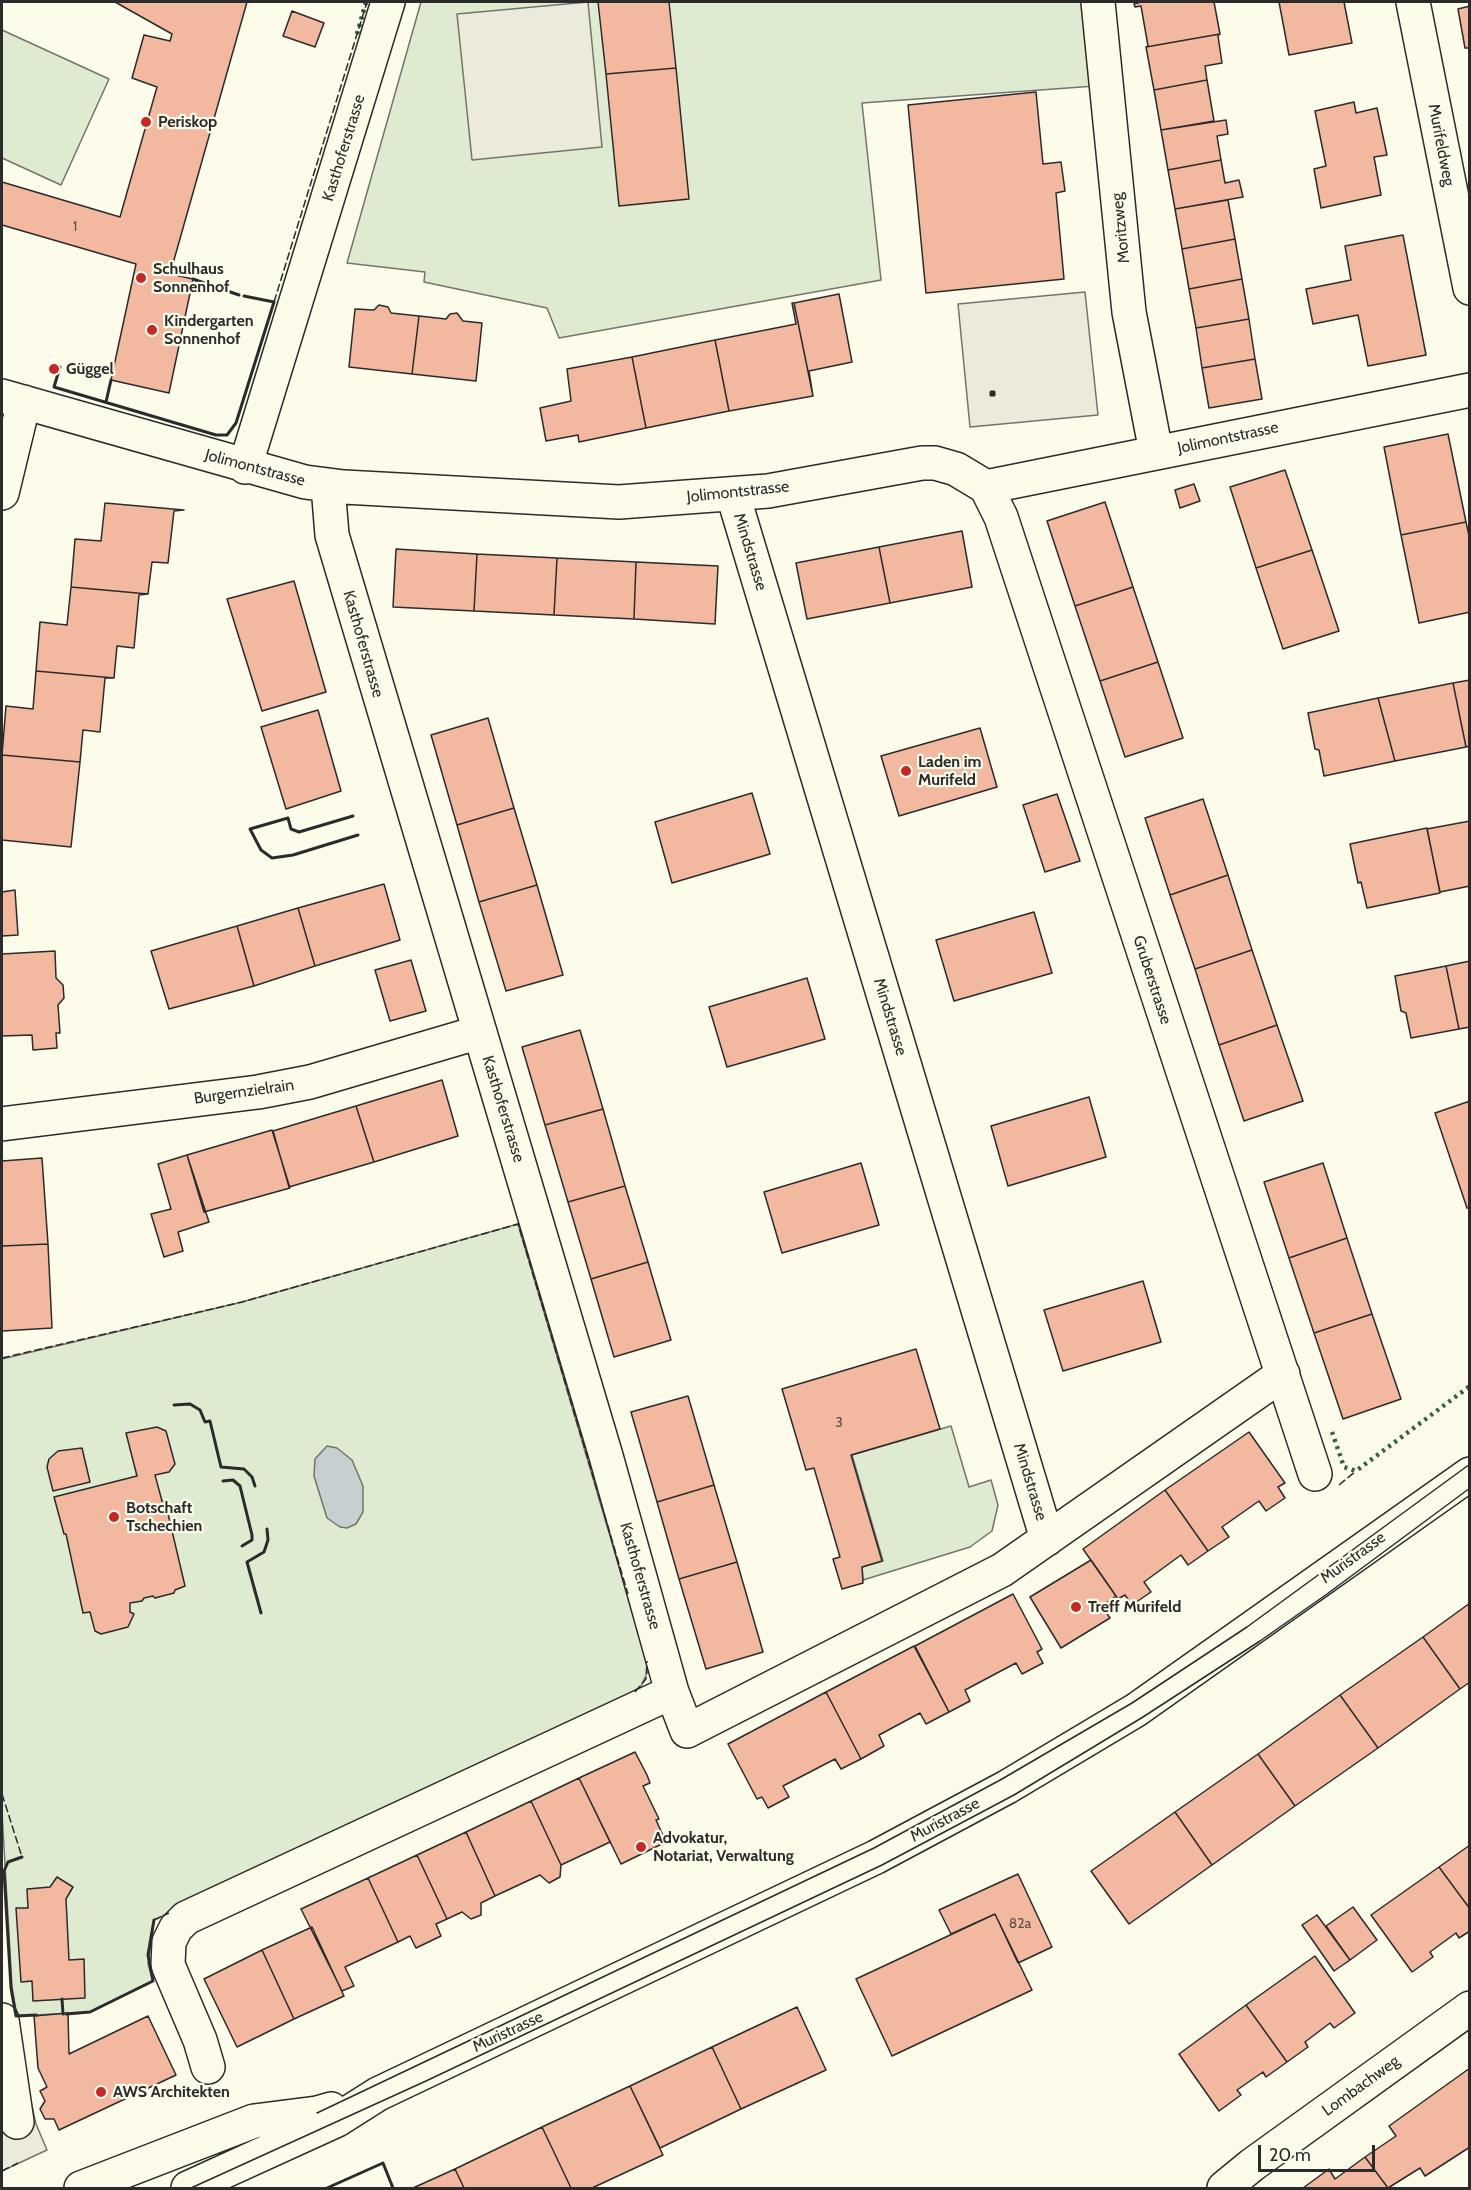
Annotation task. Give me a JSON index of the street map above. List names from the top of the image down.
{
  "streets": {
    "street": [
      "Murifeldweg",
      "Kasthoferstrasse",
      "Moritzweg",
      "Jolimontstrasse",
      "Mindstrasse",
      "Gruberstrasse",
      "Burgernzielrain",
      "Muristrasse",
      "Lombachweg"
    ]
  },
  "crossings": [
    ["Kasthoferstrasse", "Jolimontstrasse"],
    ["Kasthoferstrasse", "Mindstrasse"],
    ["Kasthoferstrasse", "Burgernzielrain"],
    ["Moritzweg", "Jolimontstrasse"],
    ["Jolimontstrasse", "Mindstrasse"],
    ["Jolimontstrasse", "Gruberstrasse"]
  ],
  "places": [
    "Periskop",
    "Schulhaus Sonnenhof",
    "Kindergarten Sonnenhof",
    "Güggel",
    "Laden im Murifeld",
    "Botschaft Tschechien",
    "Treff Murifeld",
    "Advokatur, Notariat, Verwaltung",
    "AWS Architekten"
  ],
  "house_numbers": ["1", "3", "82a"],
  "scale_bar": "20 m"
}
